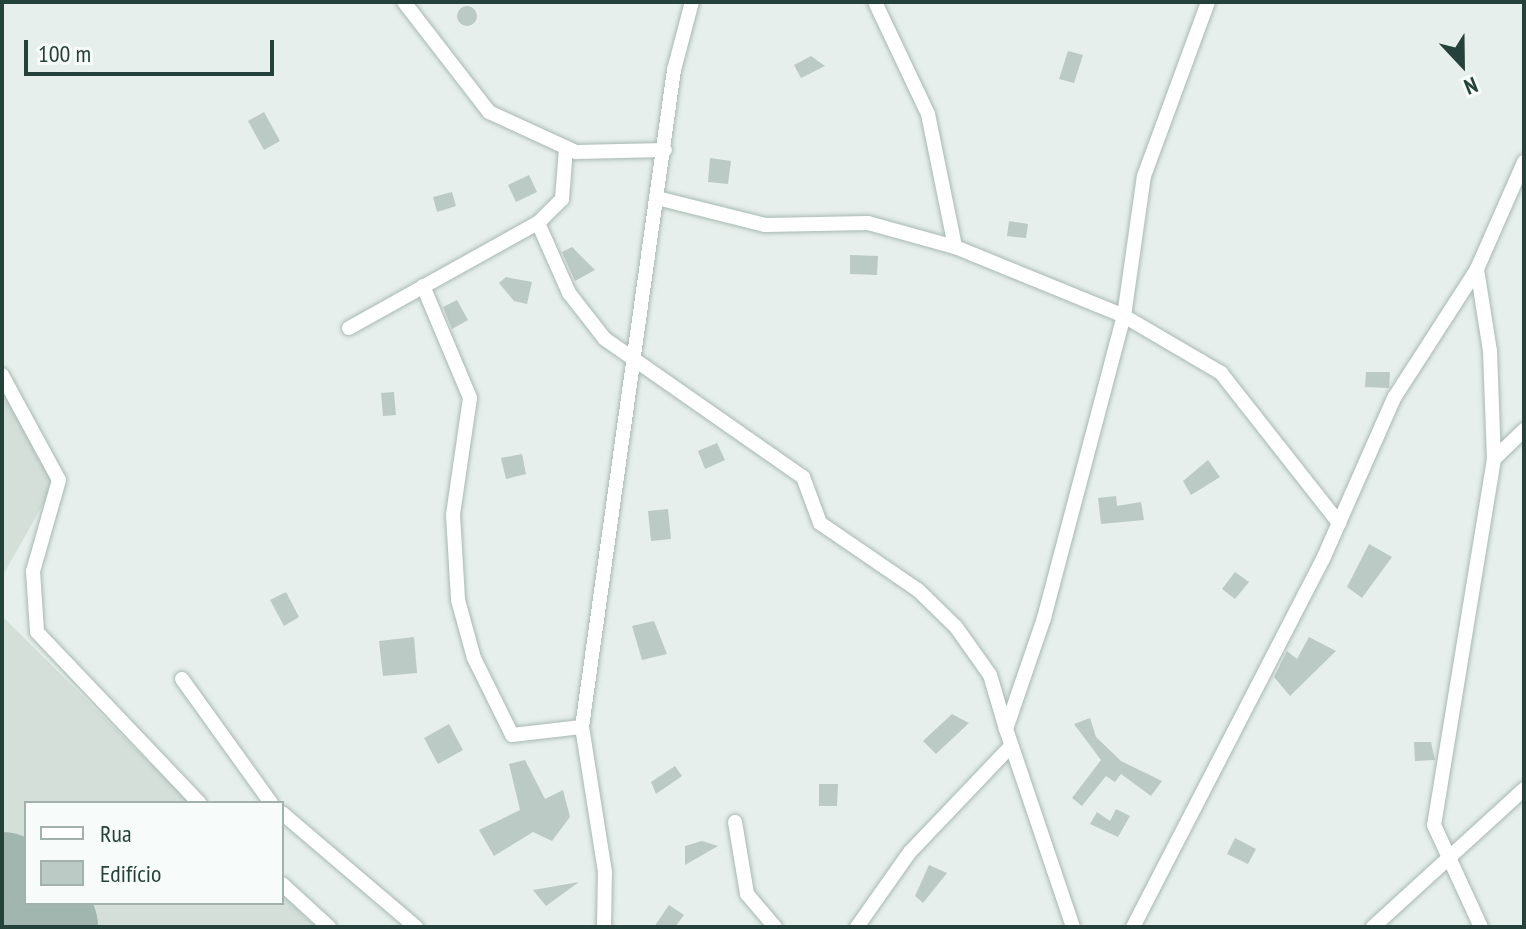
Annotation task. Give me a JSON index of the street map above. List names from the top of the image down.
{
  "legend": ["Rua", "Edifício"],
  "scale_bar": "100 m",
  "north": "bottom"
}
